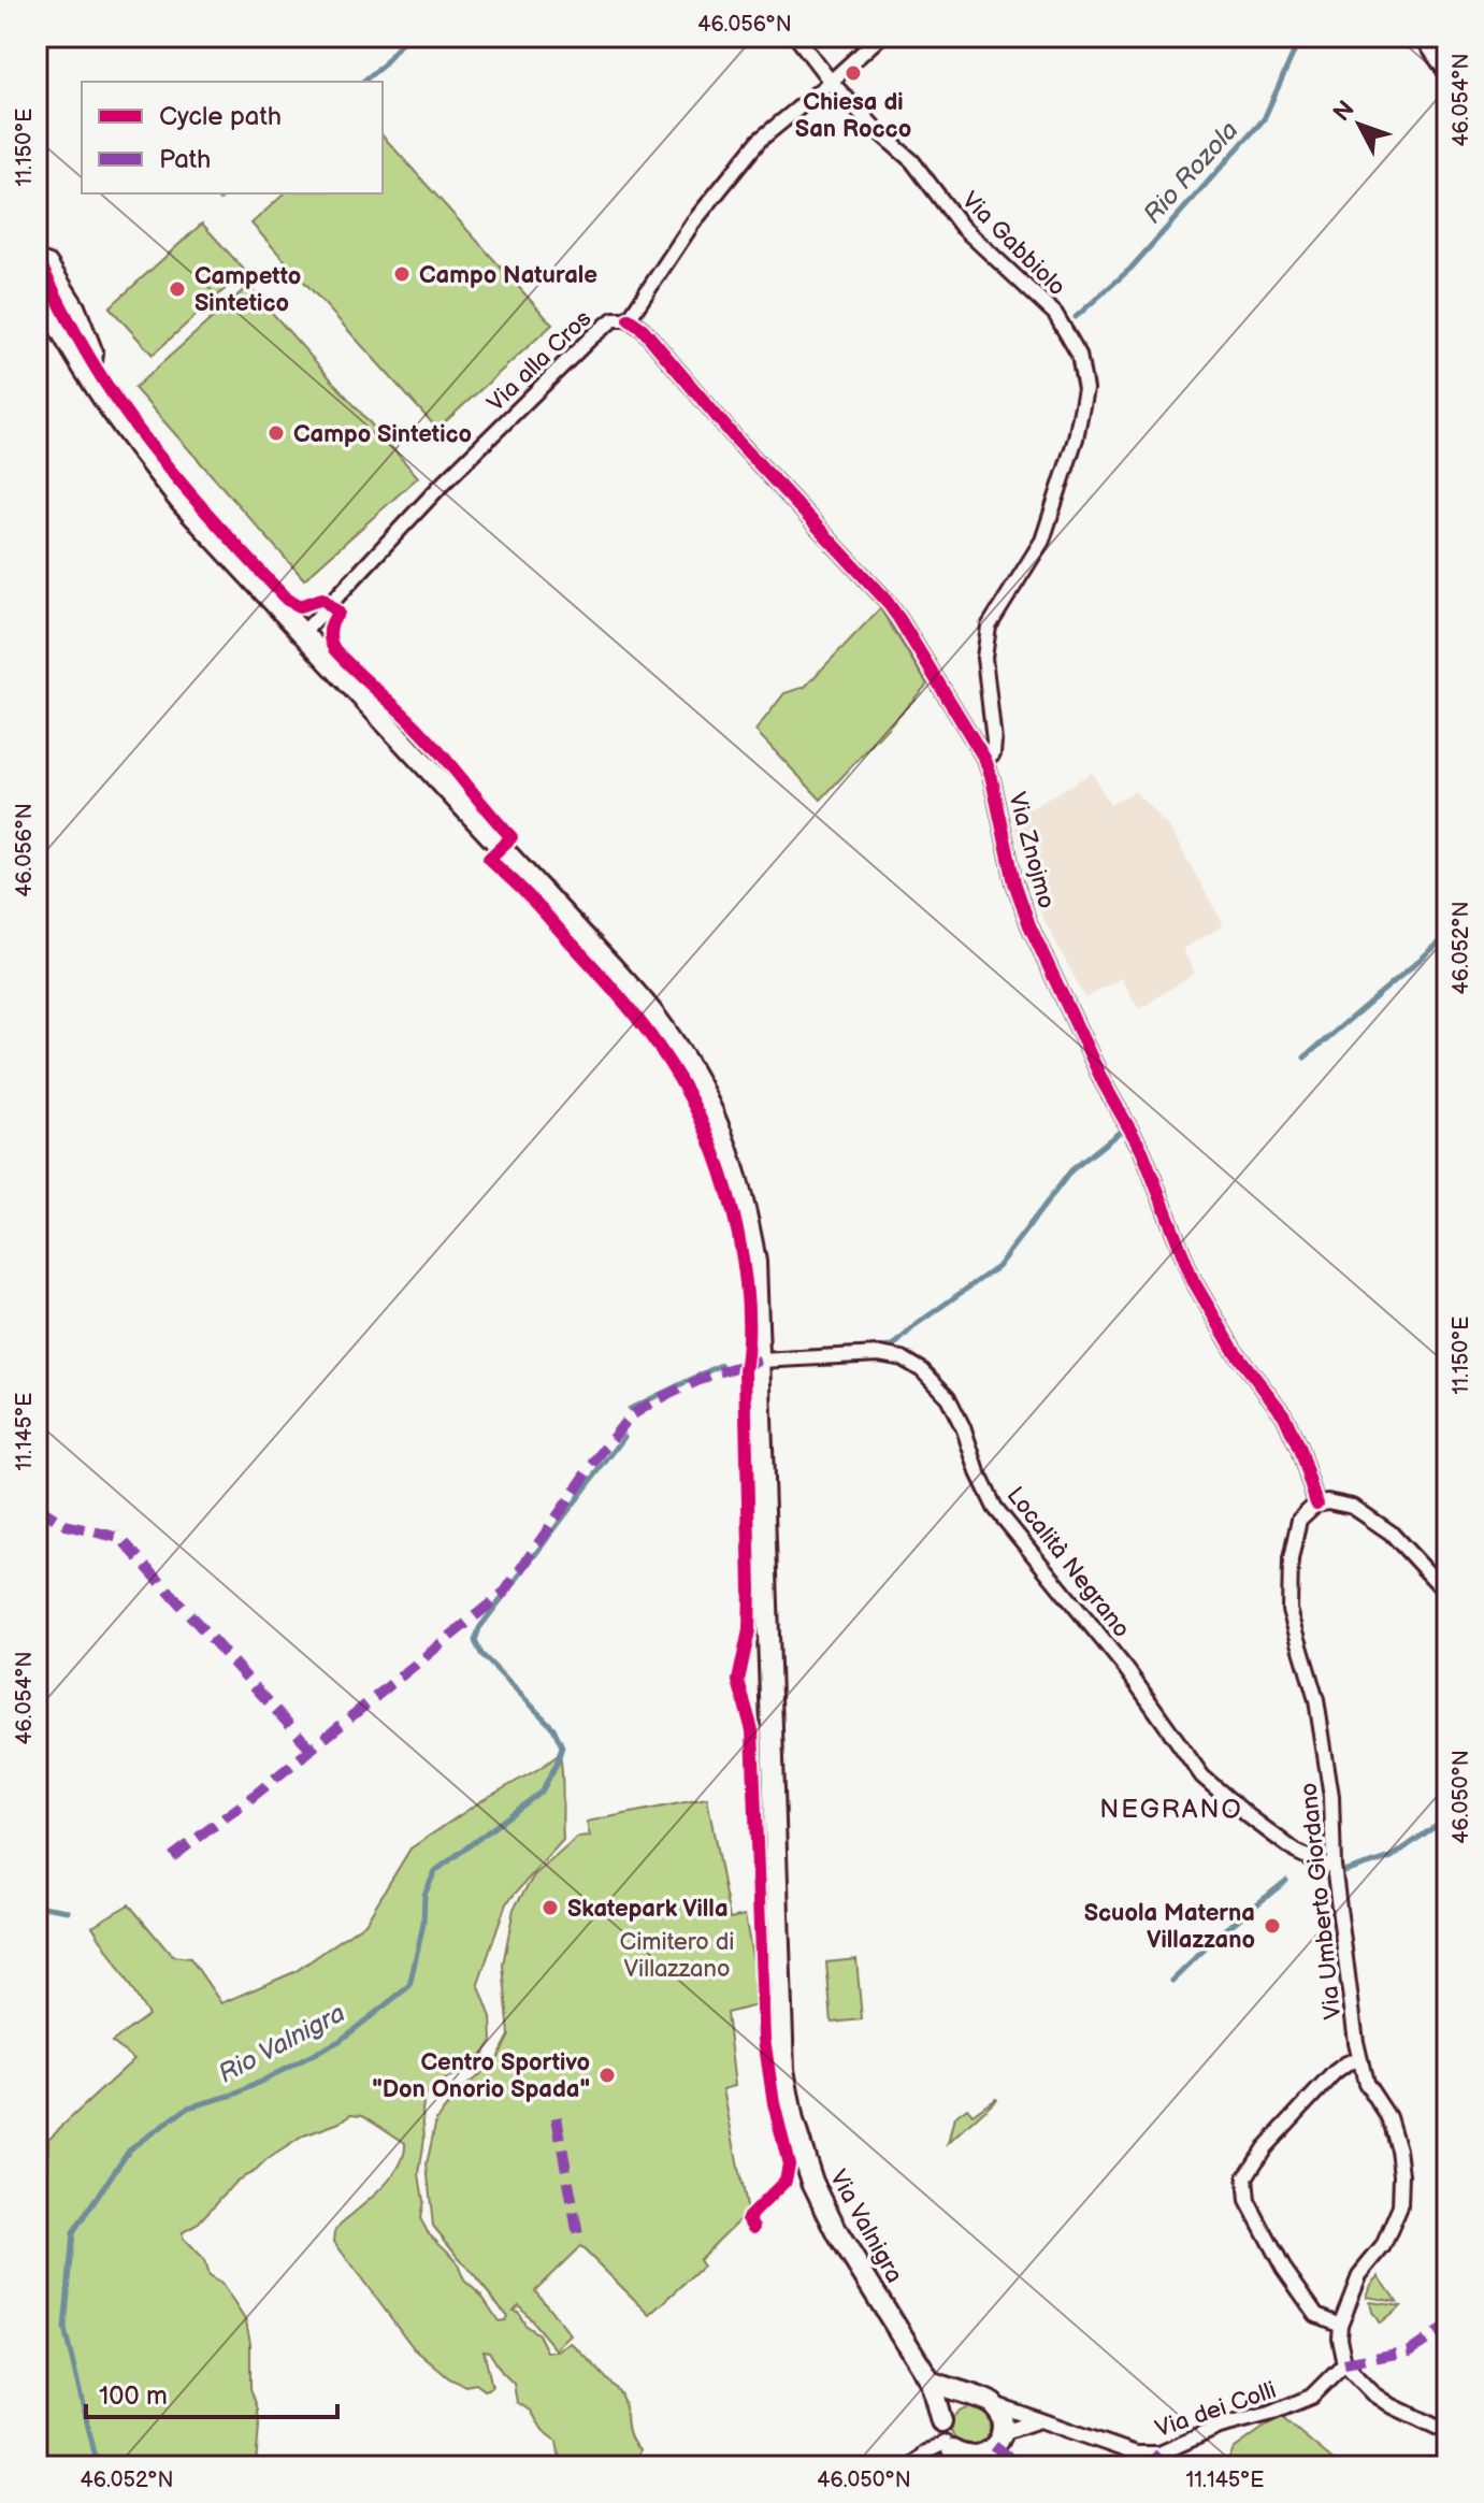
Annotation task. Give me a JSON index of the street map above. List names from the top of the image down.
{
  "streets": {
    "main road": ["Via Valnigra"],
    "street": [
      "Via Gabbiolo",
      "Via alla Cros",
      "Via Znojmo",
      "Località Negrano",
      "Via Umberto Giordano",
      "Via dei Colli"
    ]
  },
  "crossings": [
    ["Via Gabbiolo", "Via alla Cros"],
    ["Via Gabbiolo", "Via Znojmo"],
    ["Via alla Cros", "Via Znojmo"],
    ["Via alla Cros", "Via Valnigra"],
    ["Via Znojmo", "Via Umberto Giordano"],
    ["Località Negrano", "Via Umberto Giordano"],
    ["Località Negrano", "Via Valnigra"],
    ["Via Valnigra", "Via dei Colli"]
  ],
  "districts": ["NEGRANO"],
  "water": ["Rio Rozola", "Rio Valnigra"],
  "parks": ["Cimitero di Villazzano"],
  "places": [
    "Chiesa di San Rocco",
    "Campo Naturale",
    "Campetto Sintetico",
    "Campo Sintetico",
    "Skatepark Villa",
    "Scuola Materna Villazzano",
    "Centro Sportivo \"Don Onorio Spada\""
  ],
  "legend": ["Cycle path", "Path"],
  "scale_bar": "100 m",
  "north": "top left",
  "coordinates": [
    "46.056°N",
    "46.054°N",
    "11.150°E",
    "46.052°N",
    "11.145°E",
    "46.050°N"
  ]
}
